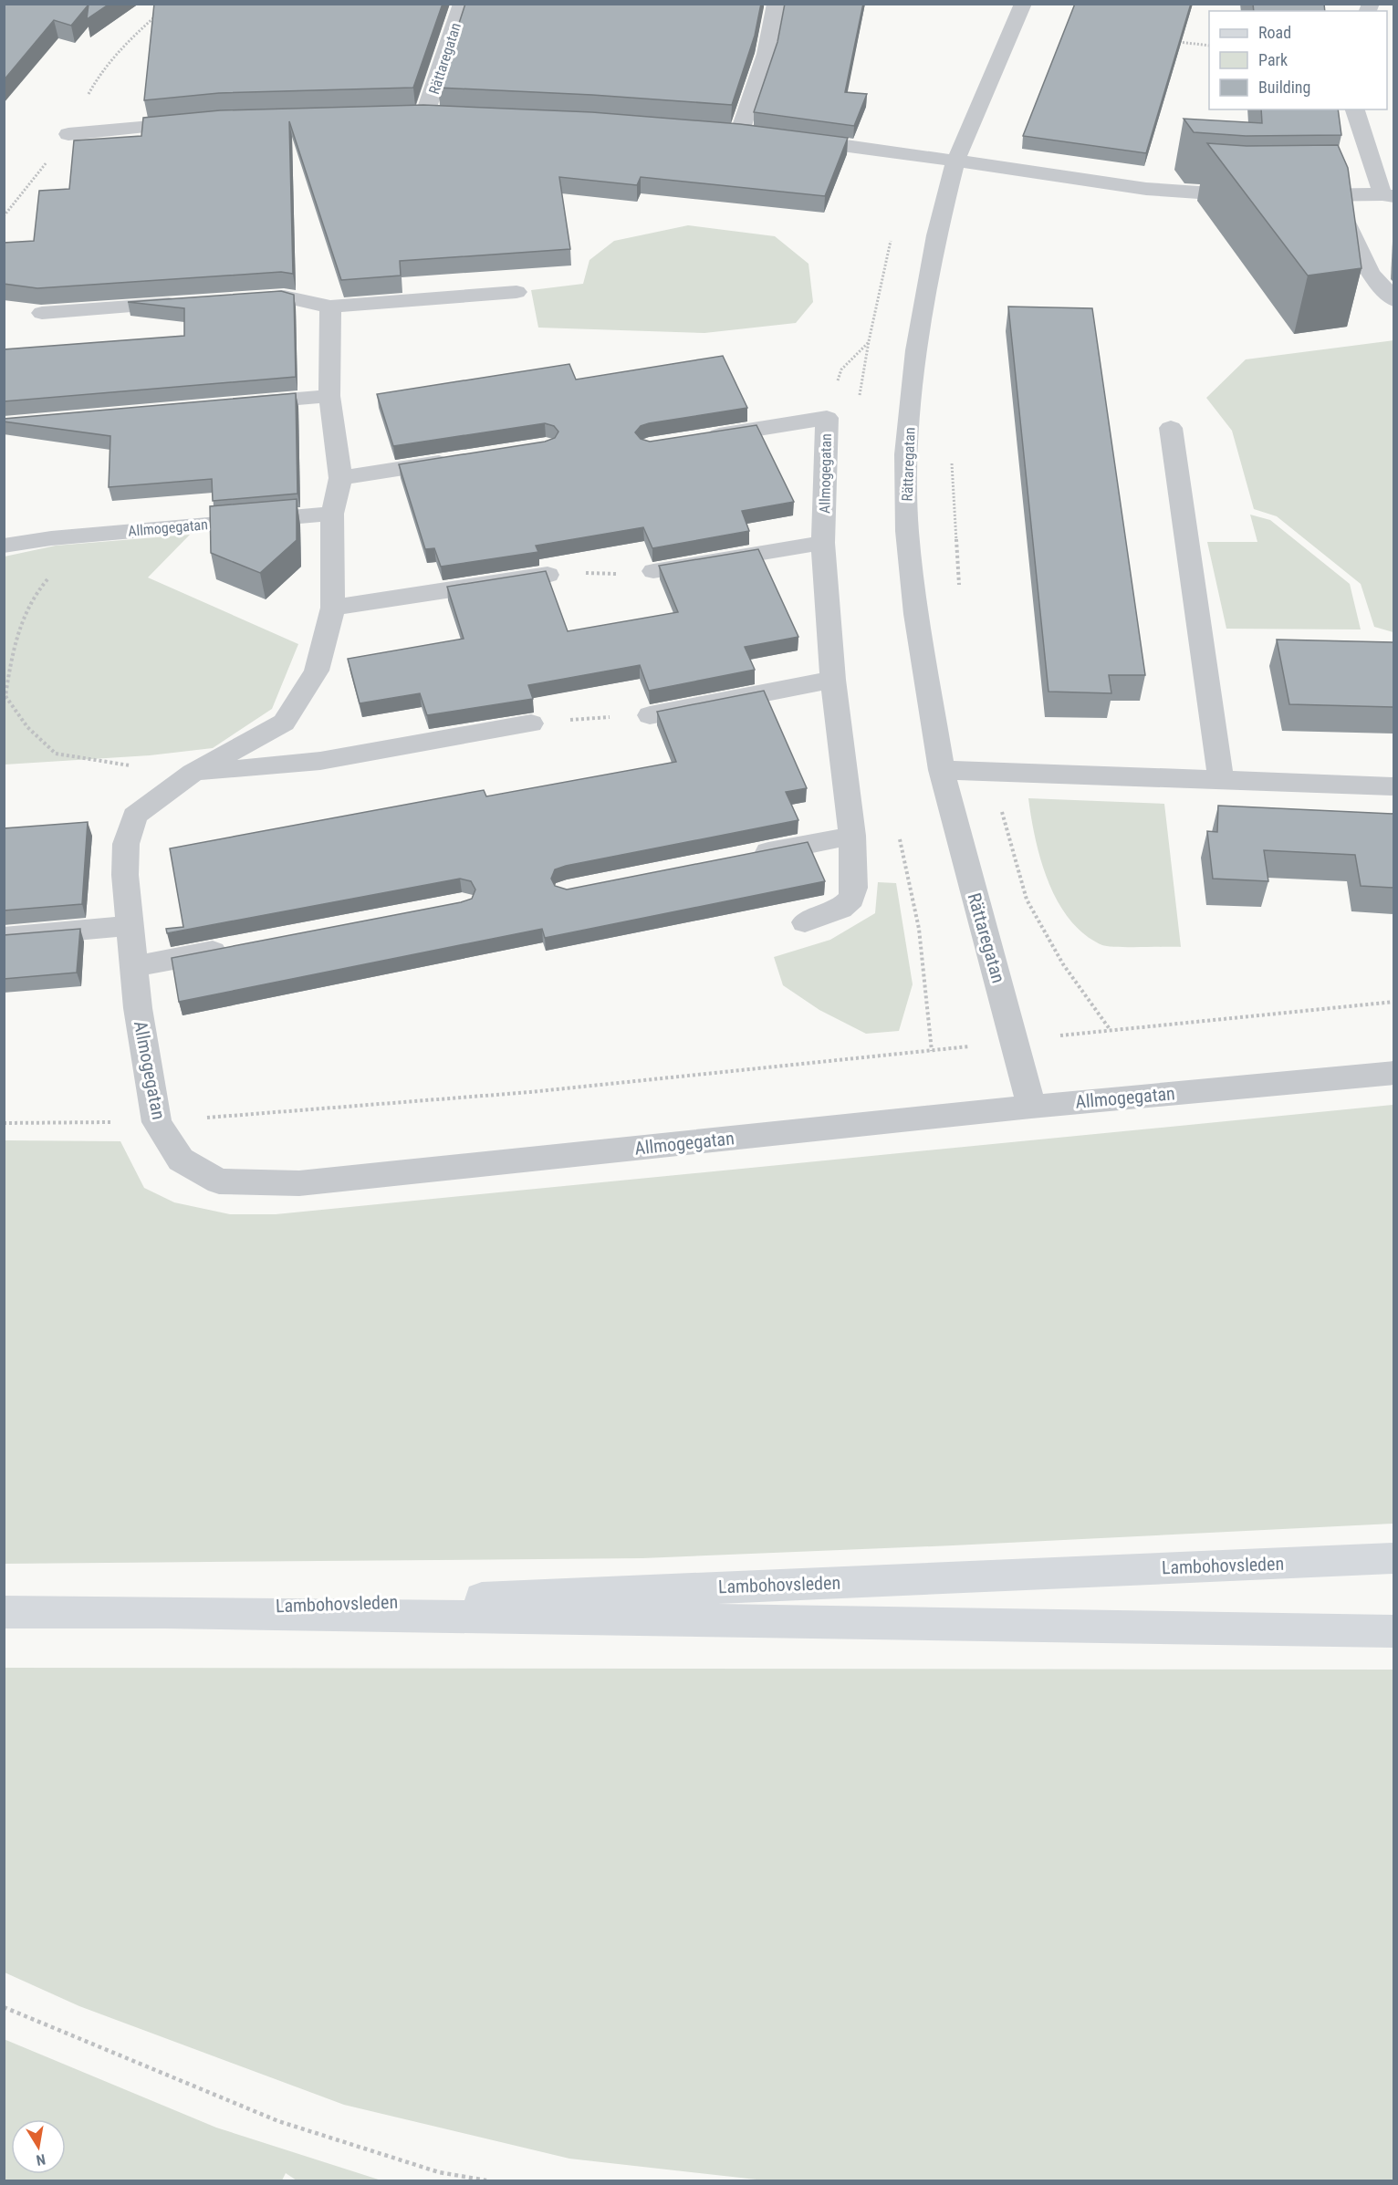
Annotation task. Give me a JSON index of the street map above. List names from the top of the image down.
{
  "streets": {
    "main road": ["Lambohovsleden"],
    "street": ["Rättaregatan", "Allmogegatan"]
  },
  "crossings": [
    ["Rättaregatan", "Allmogegatan"]
  ],
  "legend": ["Road", "Park", "Building"],
  "north": "bottom"
}
